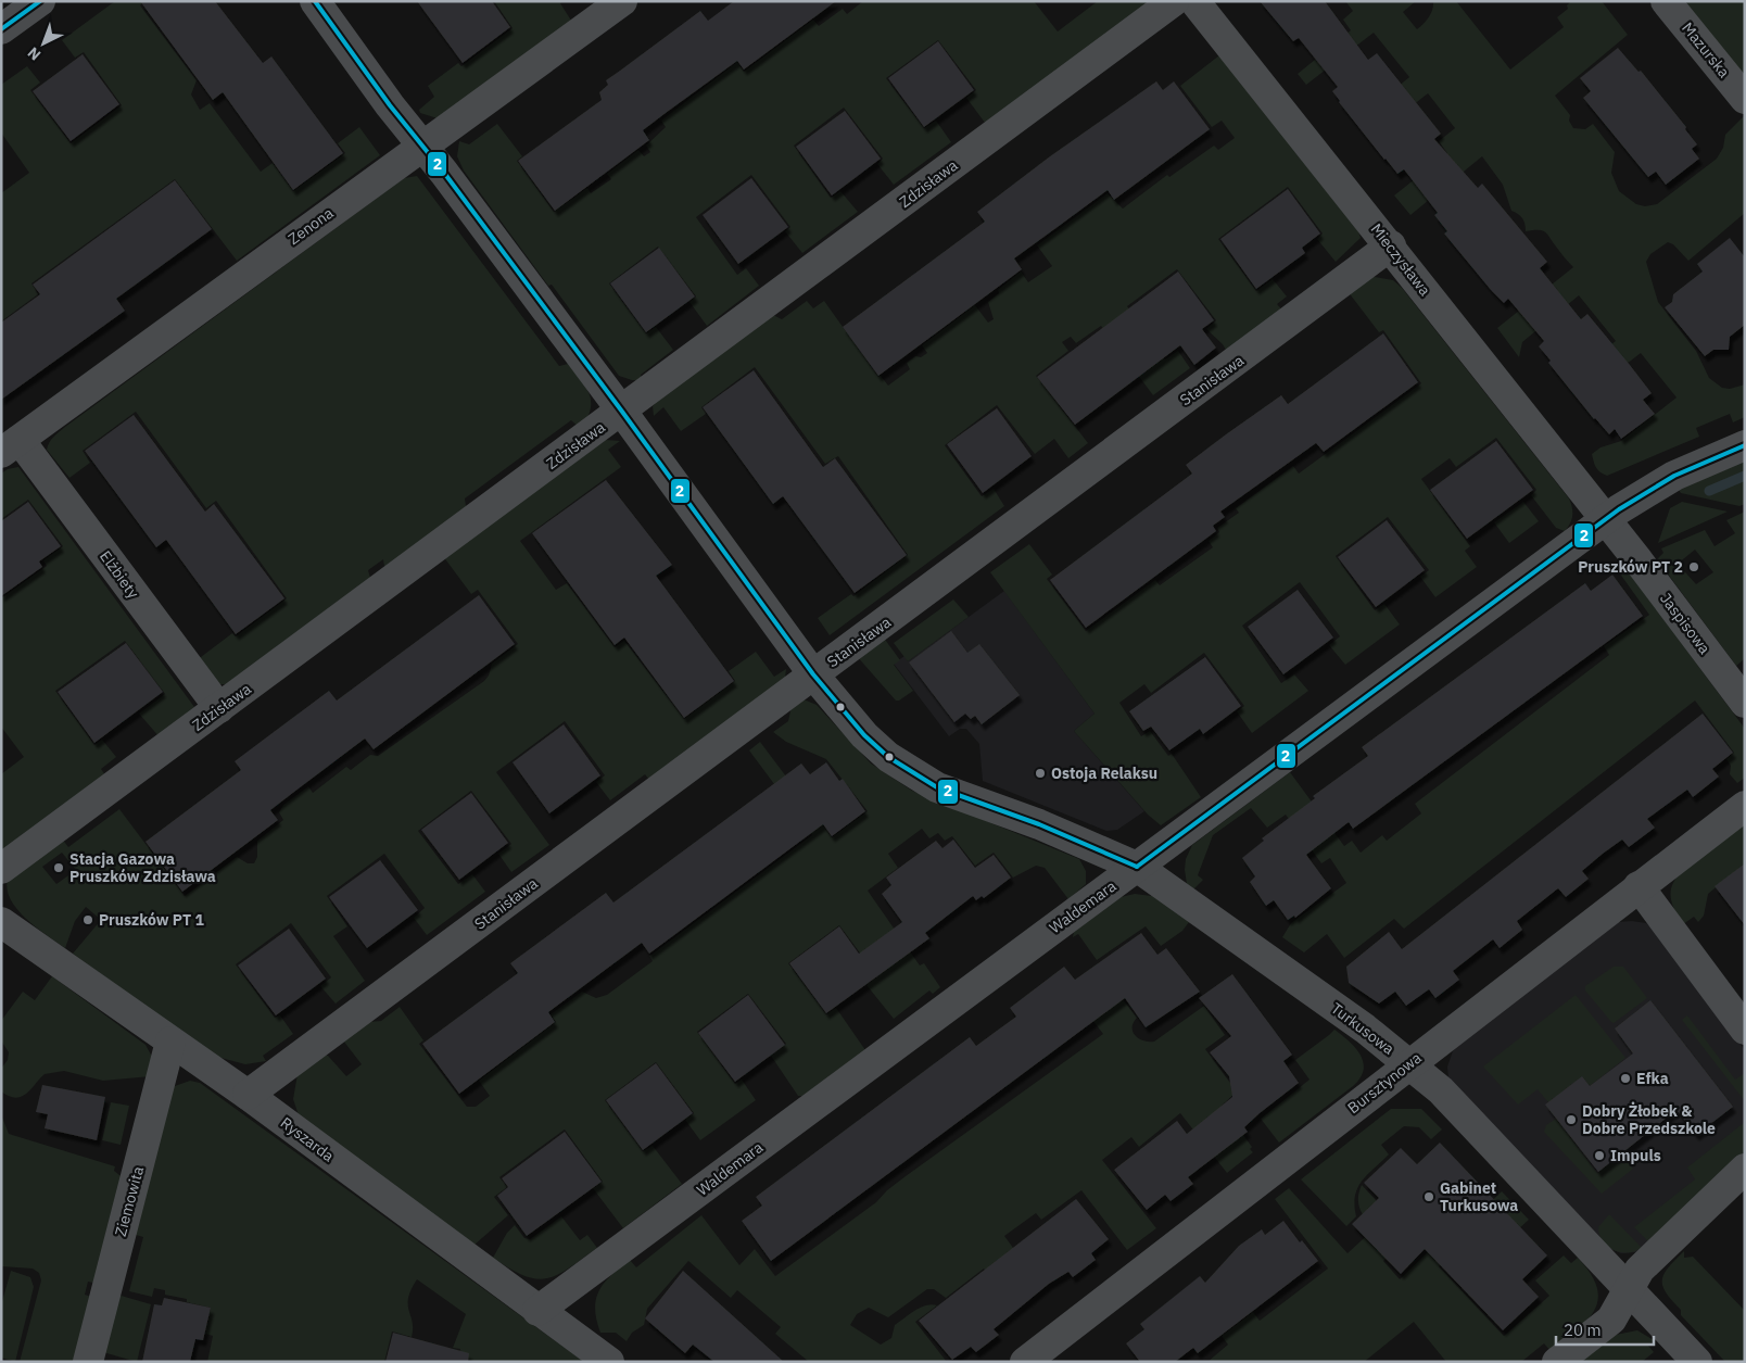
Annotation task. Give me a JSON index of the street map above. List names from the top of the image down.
{
  "streets": {
    "street": [
      "Mazurska",
      "Zdzisława",
      "Zenona",
      "Mieczysława",
      "Stanisława",
      "Elżbiety",
      "Jaspisowa",
      "Waldemara",
      "Turkusowa",
      "Bursztynowa",
      "Ryszarda",
      "Ziemowita"
    ]
  },
  "crossings": [
    ["Zdzisława", "Elżbiety"],
    ["Zdzisława", "Turkusowa"],
    ["Zenona", "Elżbiety"],
    ["Zenona", "Turkusowa"],
    ["Mieczysława", "Stanisława"],
    ["Mieczysława", "Jaspisowa"],
    ["Mieczysława", "Waldemara"],
    ["Stanisława", "Turkusowa"],
    ["Stanisława", "Ryszarda"],
    ["Jaspisowa", "Waldemara"],
    ["Waldemara", "Turkusowa"],
    ["Waldemara", "Ryszarda"],
    ["Turkusowa", "Bursztynowa"],
    ["Ryszarda", "Ziemowita"]
  ],
  "places": [
    "Pruszków PT 2",
    "Ostoja Relaksu",
    "Stacja Gazowa Pruszków Zdzisława",
    "Pruszków PT 1",
    "Efka",
    "Dobry Żłobek & Dobre Przedszkole",
    "Impuls",
    "Gabinet Turkusowa"
  ],
  "lines": ["transit line 2"],
  "scale_bar": "20 m",
  "north": "bottom left"
}
